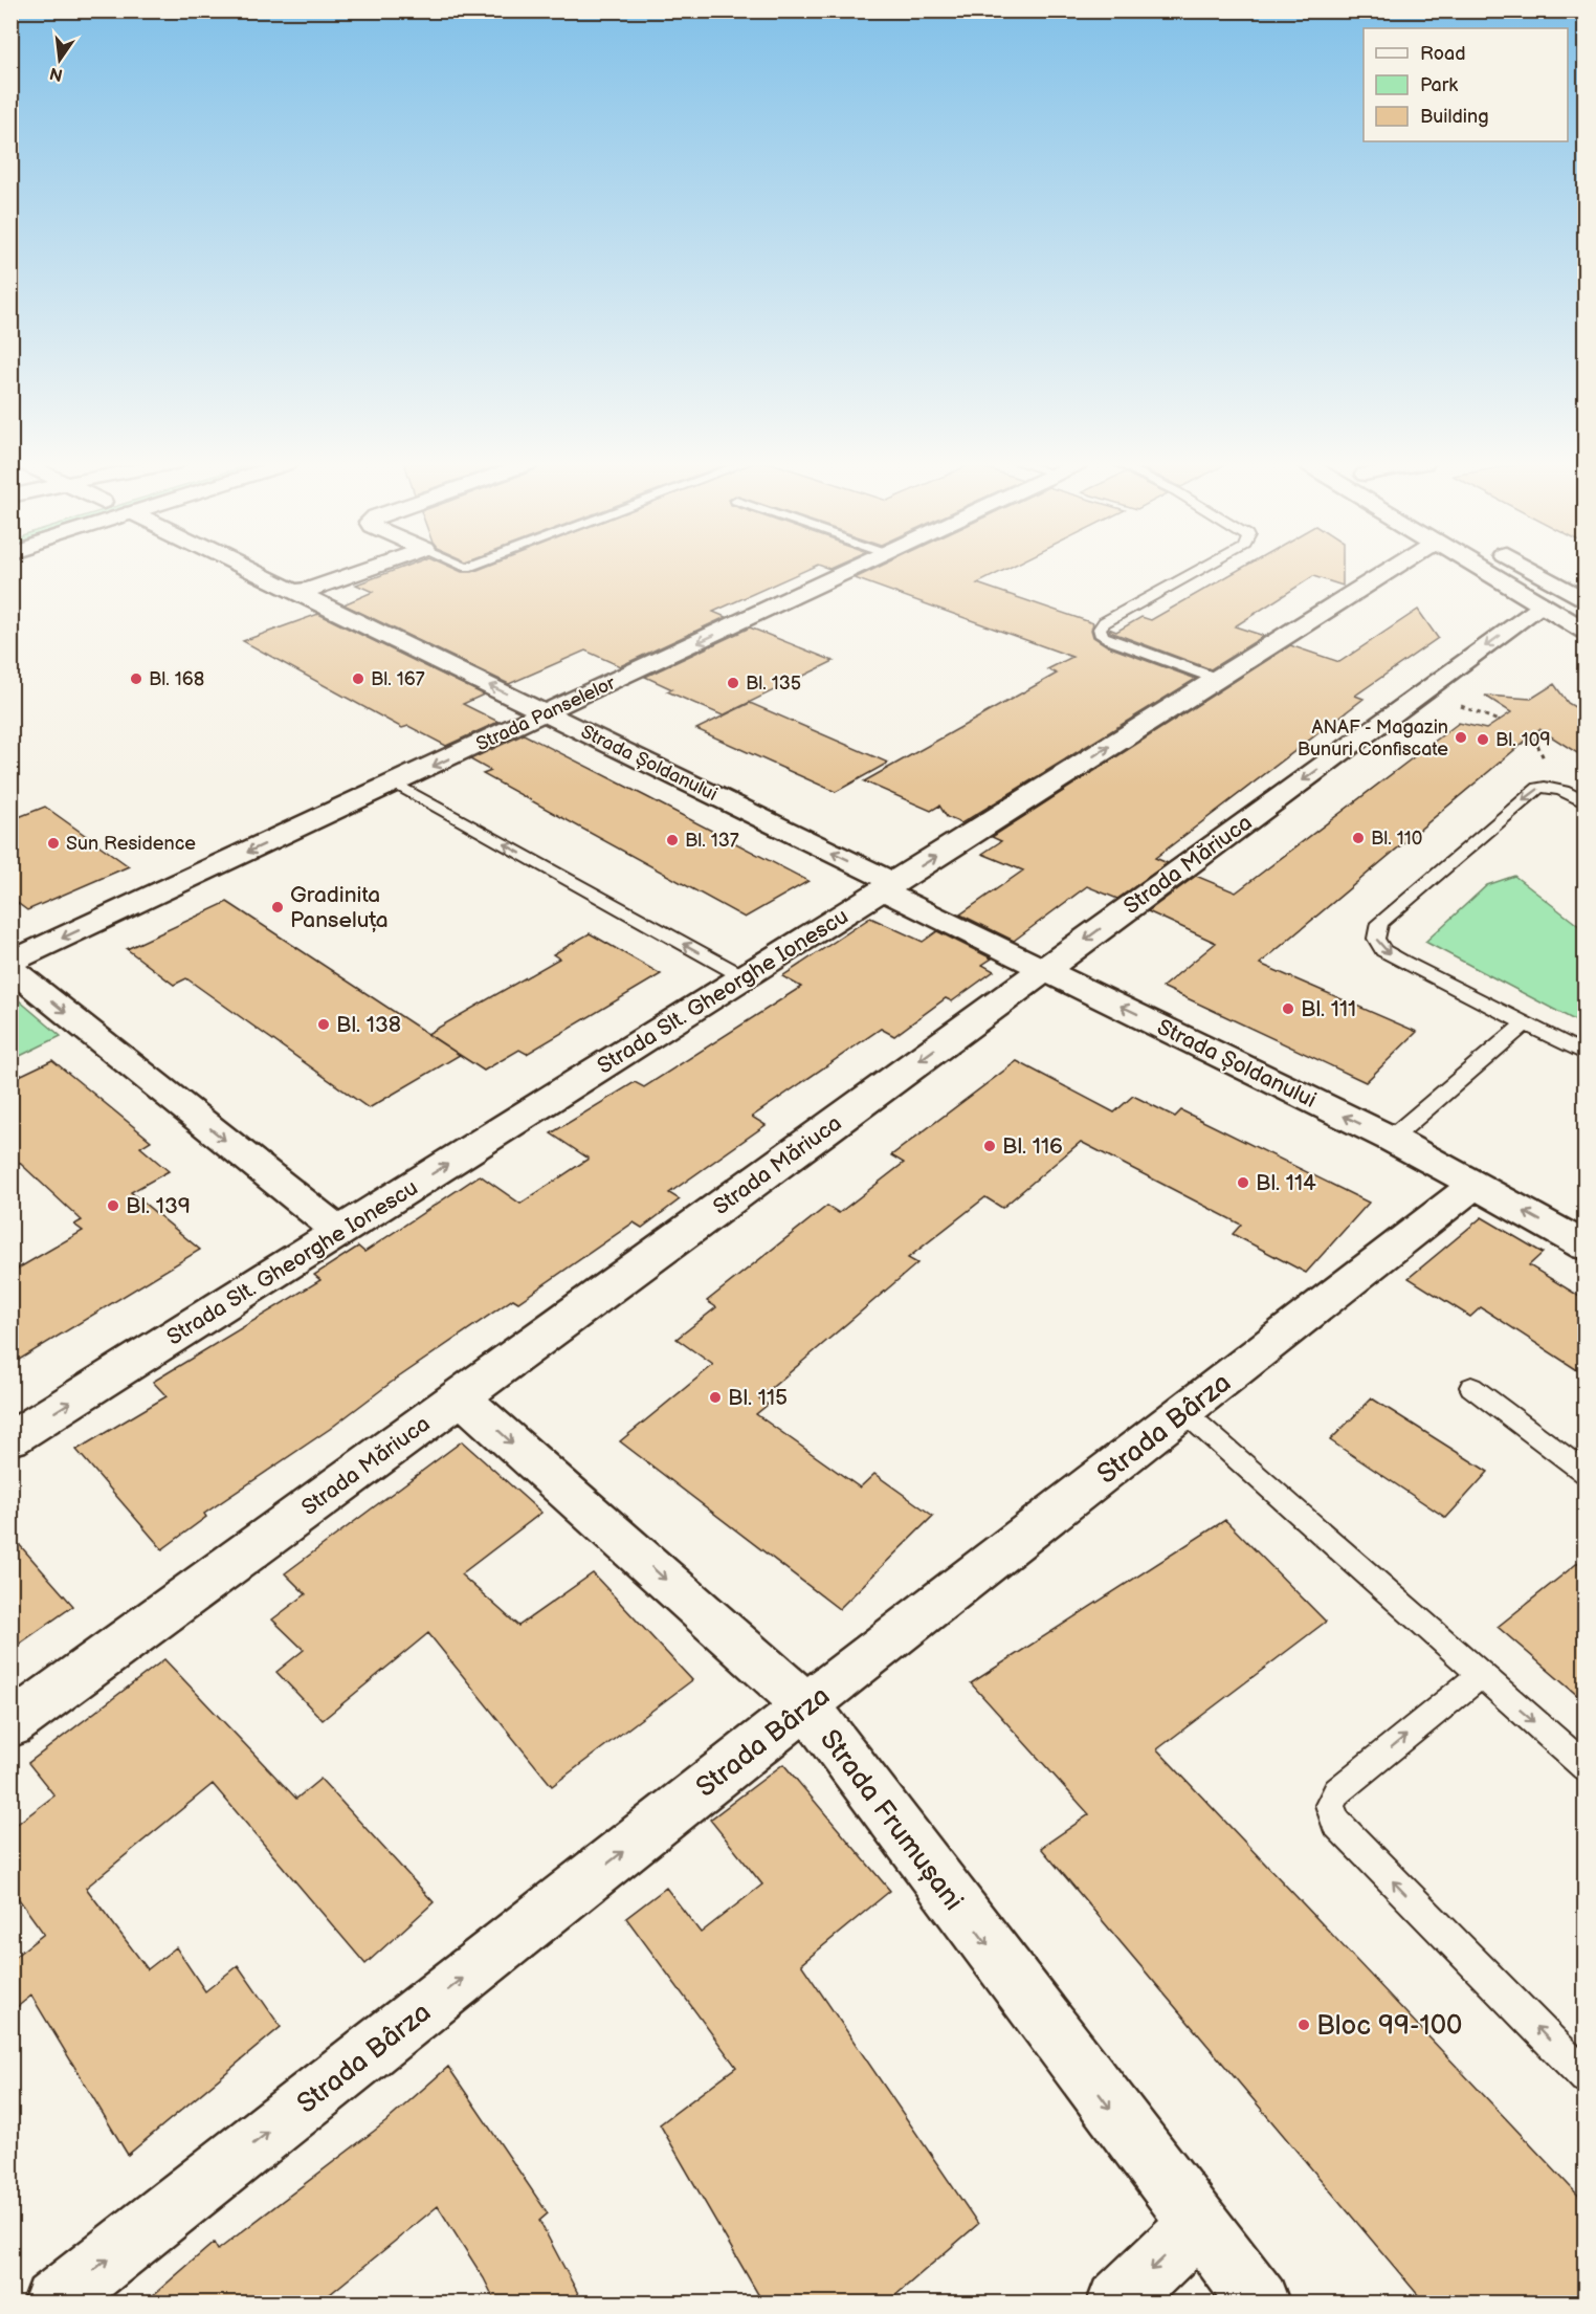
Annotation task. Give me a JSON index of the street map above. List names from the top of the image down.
{
  "streets": {
    "street": [
      "Strada Panselelor",
      "Strada Șoldanului",
      "Strada Măriuca",
      "Strada Slt. Gheorghe Ionescu",
      "Strada Bârza",
      "Strada Frumușani"
    ]
  },
  "crossings": [
    ["Strada Panselelor", "Strada Șoldanului"],
    ["Strada Șoldanului", "Strada Măriuca"],
    ["Strada Șoldanului", "Strada Slt. Gheorghe Ionescu"],
    ["Strada Șoldanului", "Strada Bârza"],
    ["Strada Măriuca", "Strada Frumușani"],
    ["Strada Bârza", "Strada Frumușani"]
  ],
  "one_way": [
    "Strada Panselelor",
    "Strada Șoldanului",
    "Strada Măriuca",
    "Strada Slt. Gheorghe Ionescu",
    "Strada Bârza",
    "Strada Frumușani"
  ],
  "places": [
    "Bl. 168",
    "Bl. 167",
    "Bl. 135",
    "ANAF - Magazin Bunuri Confiscate",
    "Bl. 109",
    "Bl. 110",
    "Bl. 137",
    "Sun Residence",
    "Gradinita Panseluța",
    "Bl. 111",
    "Bl. 138",
    "Bl. 116",
    "Bl. 114",
    "Bl. 139",
    "Bl. 115",
    "Bloc 99-100"
  ],
  "legend": ["Road", "Park", "Building"],
  "north": "bottom"
}
